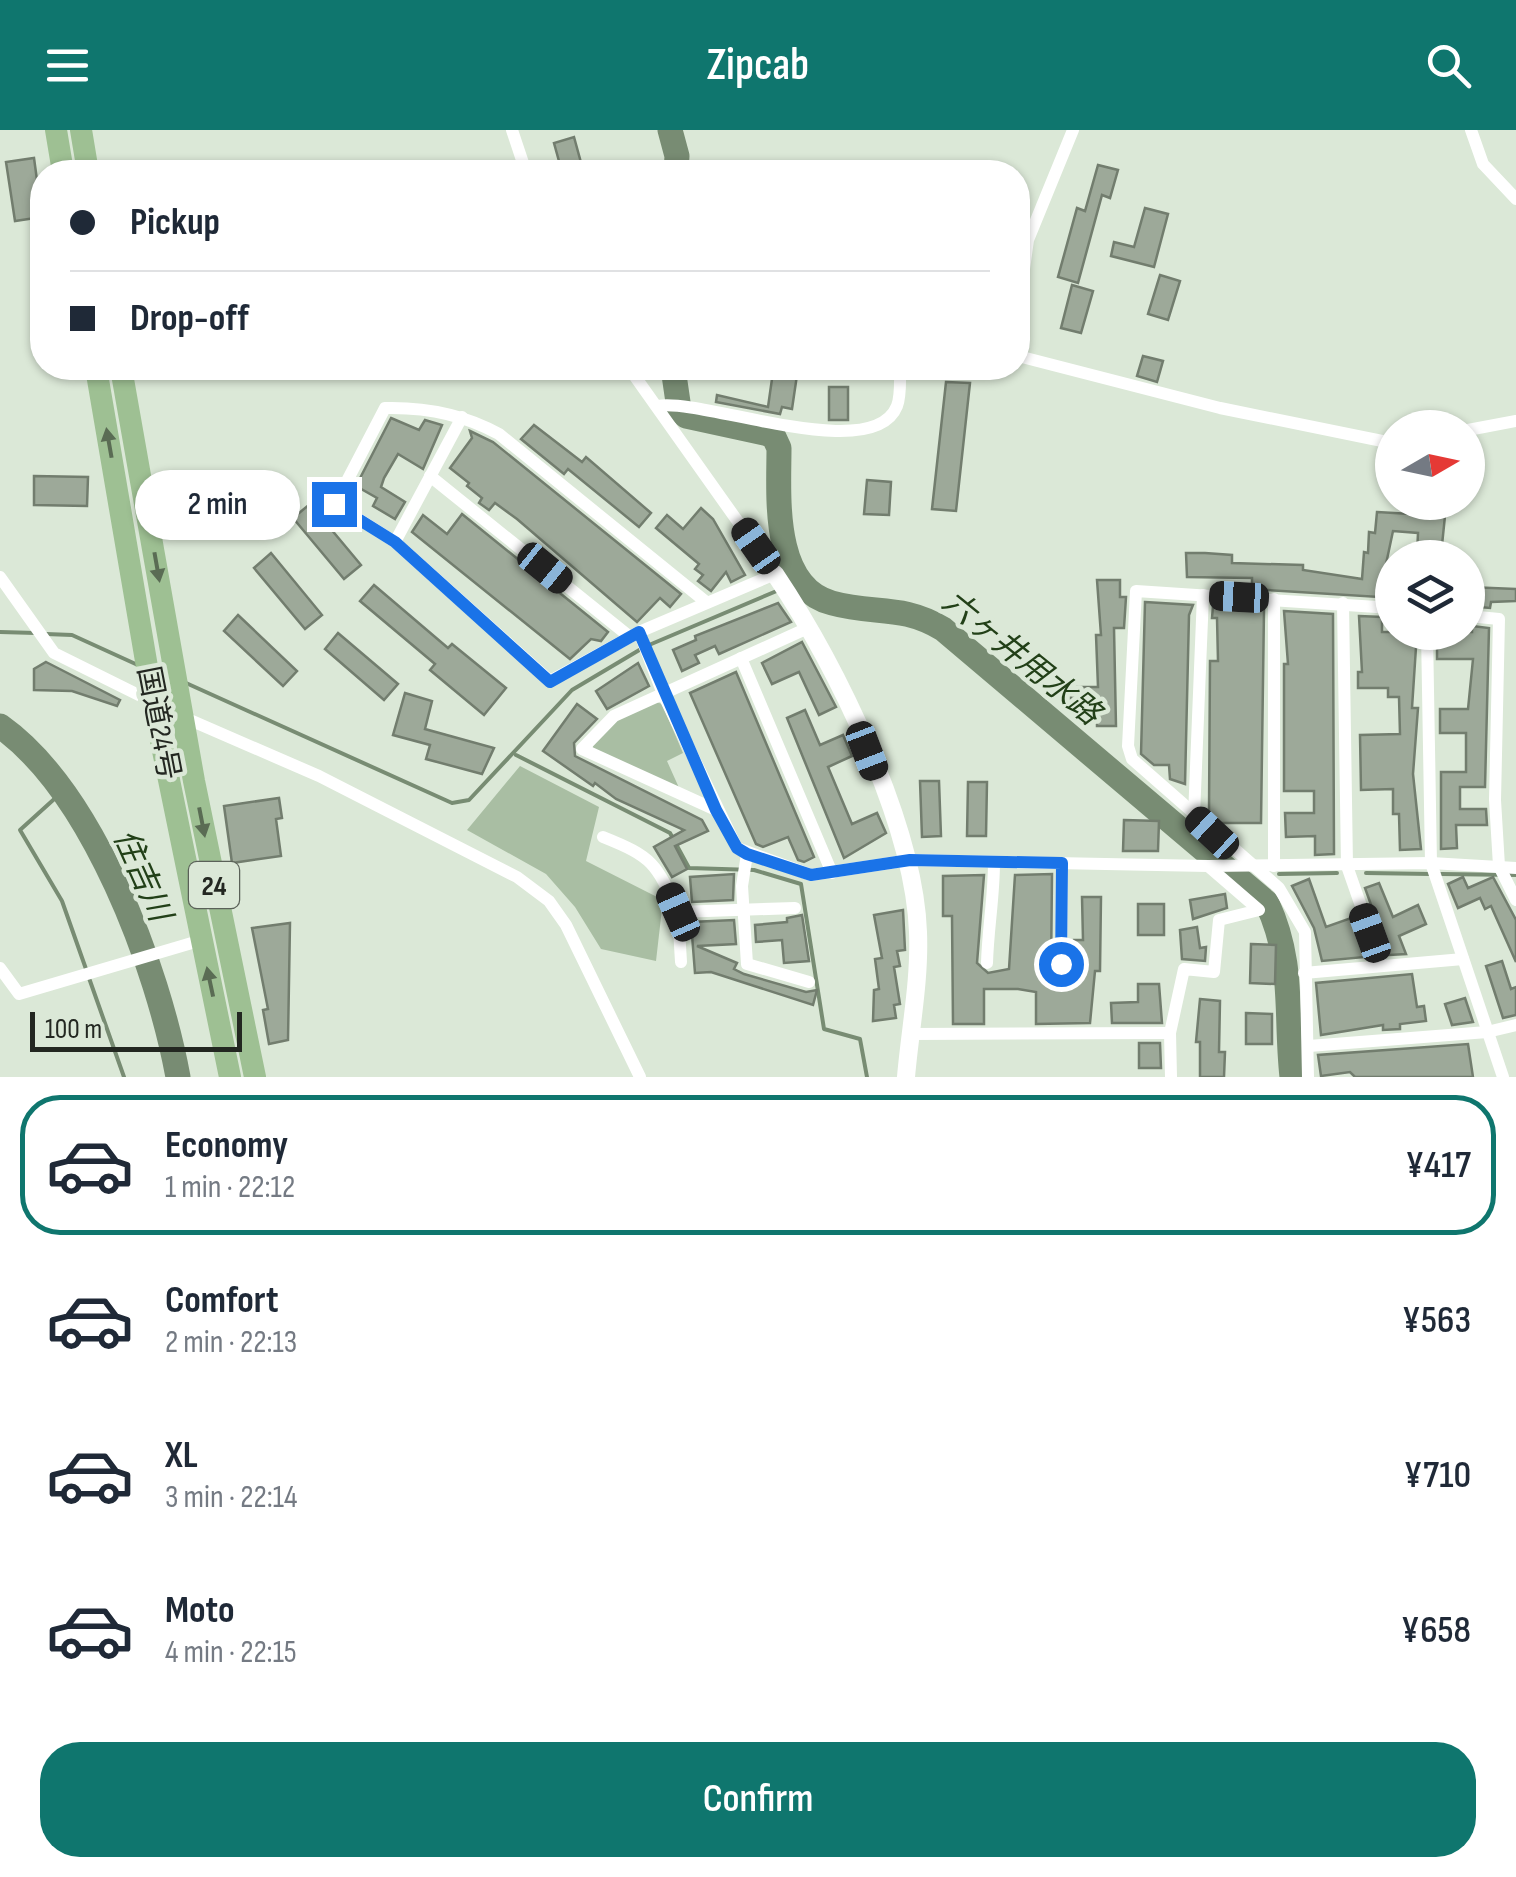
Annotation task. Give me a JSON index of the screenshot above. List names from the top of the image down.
{
  "streets": {
    "highway": ["国道24号", "24"]
  },
  "water": ["六ヶ井用水路", "住吉川"],
  "scale_bar": "100 m",
  "north": "right",
  "page": {
    "header": "Zipcab",
    "banner": ["Pickup", "Drop-off"],
    "bubble": "2 min",
    "scale": "100 m",
    "list": [
      {
        "name": "Economy",
        "note": "1 min · 22:12",
        "value": "¥417"
      },
      {
        "name": "Comfort",
        "note": "2 min · 22:13",
        "value": "¥563"
      },
      {
        "name": "XL",
        "note": "3 min · 22:14",
        "value": "¥710"
      },
      {
        "name": "Moto",
        "note": "4 min · 22:15",
        "value": "¥658"
      }
    ],
    "buttons": "Confirm"
  }
}
